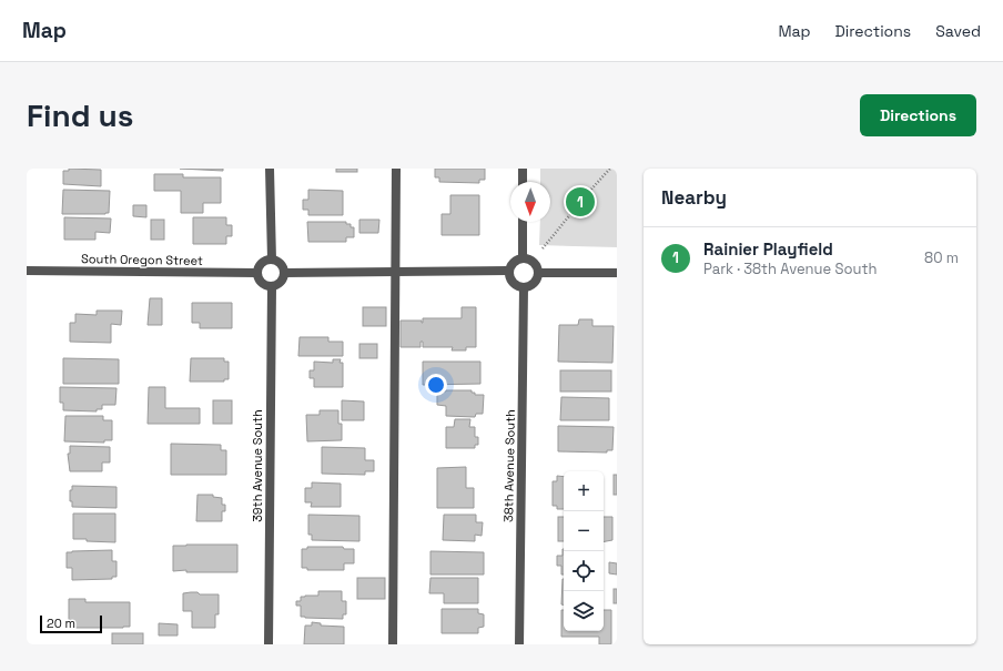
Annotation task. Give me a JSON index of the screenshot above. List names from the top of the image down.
{
  "streets": {
    "street": ["South Oregon Street", "39th Avenue South", "38th Avenue South"]
  },
  "crossings": [
    ["South Oregon Street", "39th Avenue South"]
  ],
  "scale_bar": "20 m",
  "north": "bottom",
  "page": {
    "header": "Map",
    "nav": ["Map", "Directions", "Saved"],
    "buttons": "Directions",
    "title": "Find us",
    "heading": "Nearby",
    "pins": "1",
    "list": [
      {
        "mark": "1",
        "name": "Rainier Playfield",
        "note": "Park · 38th Avenue South",
        "value": "80 m"
      }
    ],
    "map_buttons": ["+", "−"],
    "scale": "20 m"
  }
}
